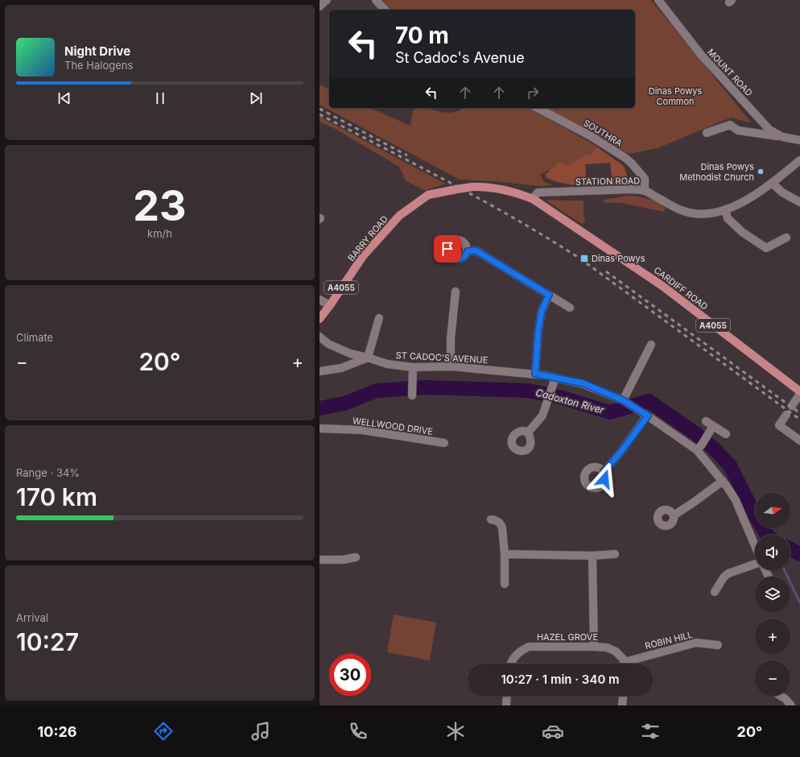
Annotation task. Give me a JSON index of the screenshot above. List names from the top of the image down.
{
  "streets": {
    "main road": ["BARRY ROAD", "A4055", "CARDIFF ROAD"],
    "street": [
      "MOUNT ROAD",
      "SOUTHRA",
      "STATION ROAD",
      "ST CADOC'S AVENUE",
      "WELLWOOD DRIVE",
      "HAZEL GROVE",
      "ROBIN HILL"
    ]
  },
  "crossings": [
    ["SOUTHRA", "STATION ROAD"],
    ["STATION ROAD", "CARDIFF ROAD"],
    ["BARRY ROAD", "CARDIFF ROAD"]
  ],
  "water": ["Cadoxton River"],
  "parks": ["Dinas Powys Common"],
  "places": {
    "other": ["Dinas Powys Methodist Church"],
    "transit": ["Dinas Powys"]
  },
  "north": "right",
  "page": {
    "turn": ["70 m", "St Cadoc's Avenue"],
    "song": ["Night Drive", "The Halogens"],
    "tile": [
      ["23", "km/h"],
      "Climate",
      ["Range · 34%", "170 km"],
      ["Arrival", "10:27"]
    ],
    "heat": ["−", "20°", "+"],
    "map_buttons": ["+", "−"],
    "limit": "30",
    "trip": "10:27 · 1 min · 340 m",
    "tabs": ["10:26", "20°"]
  }
}
